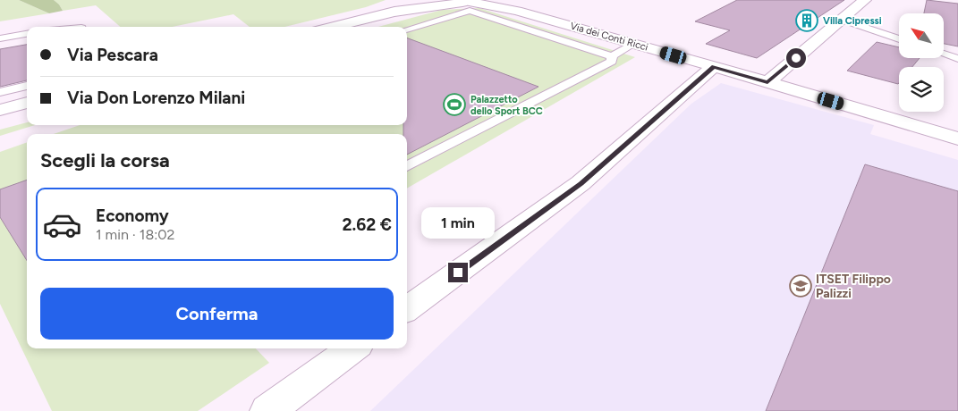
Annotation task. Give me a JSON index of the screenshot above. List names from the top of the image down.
{
  "streets": {
    "street": ["Via dei Conti Ricci"]
  },
  "places": {
    "building": ["Villa Cipressi"],
    "sports": ["Palazzetto dello Sport BCC"],
    "school or university": ["ITSET Filippo Palizzi"]
  },
  "north": "top left",
  "page": {
    "banner": ["Via Pescara", "Via Don Lorenzo Milani"],
    "heading": "Scegli la corsa",
    "list": [
      {
        "name": "Economy",
        "note": "1 min · 18:02",
        "value": "2.62 €"
      }
    ],
    "bubble": "1 min",
    "buttons": "Conferma"
  }
}
